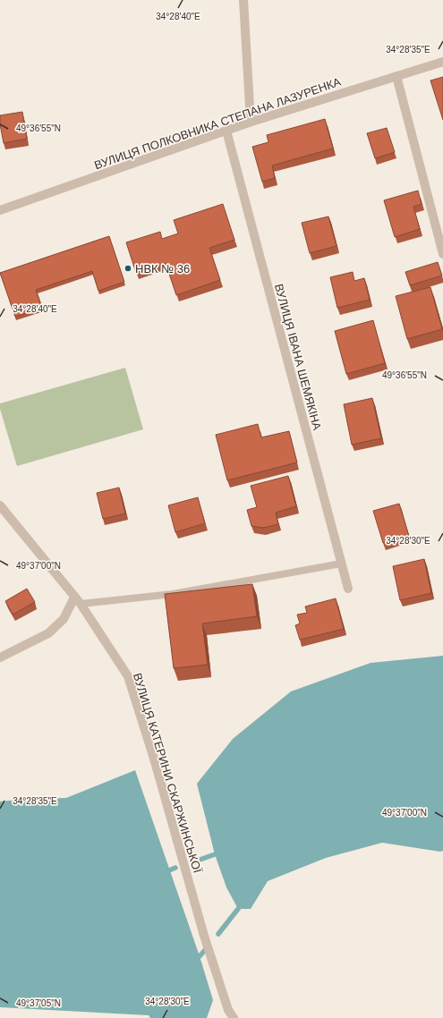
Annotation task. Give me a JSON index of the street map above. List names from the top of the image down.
{
  "streets": {
    "street": ["ВУЛИЦЯ ПОЛКОВНИКА СТЕПАНА ЛАЗУРЕНКА", "ВУЛИЦЯ ІВАНА ШЕМЯКІНА", "ВУЛИЦЯ КАТЕРИНИ СКАРЖИНСЬКОЇ"]
  },
  "crossings": [
    ["ВУЛИЦЯ ПОЛКОВНИКА СТЕПАНА ЛАЗУРЕНКА", "ВУЛИЦЯ ІВАНА ШЕМЯКІНА"]
  ],
  "places": ["НВК № 36"],
  "coordinates": [
    "34°28'40\"E",
    "34°28'35\"E",
    "49°36'55\"N",
    "34°28'30\"E",
    "49°37'00\"N",
    "49°37'05\"N"
  ]
}
